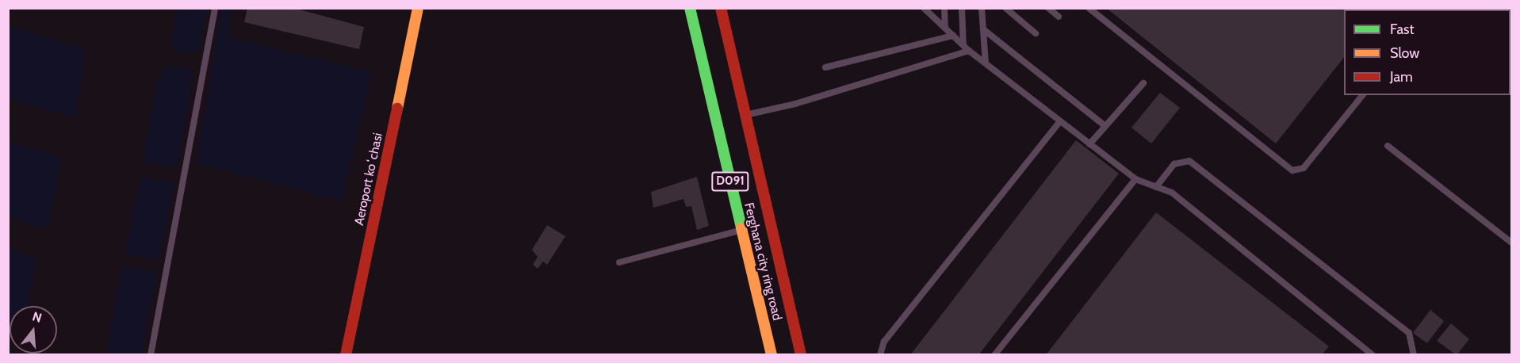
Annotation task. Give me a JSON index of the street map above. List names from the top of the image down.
{
  "streets": {
    "main road": ["Aeroport koʻchasi", "D091", "Ferghana city ring road"]
  },
  "legend": ["Fast", "Slow", "Jam"],
  "north": "top"
}
